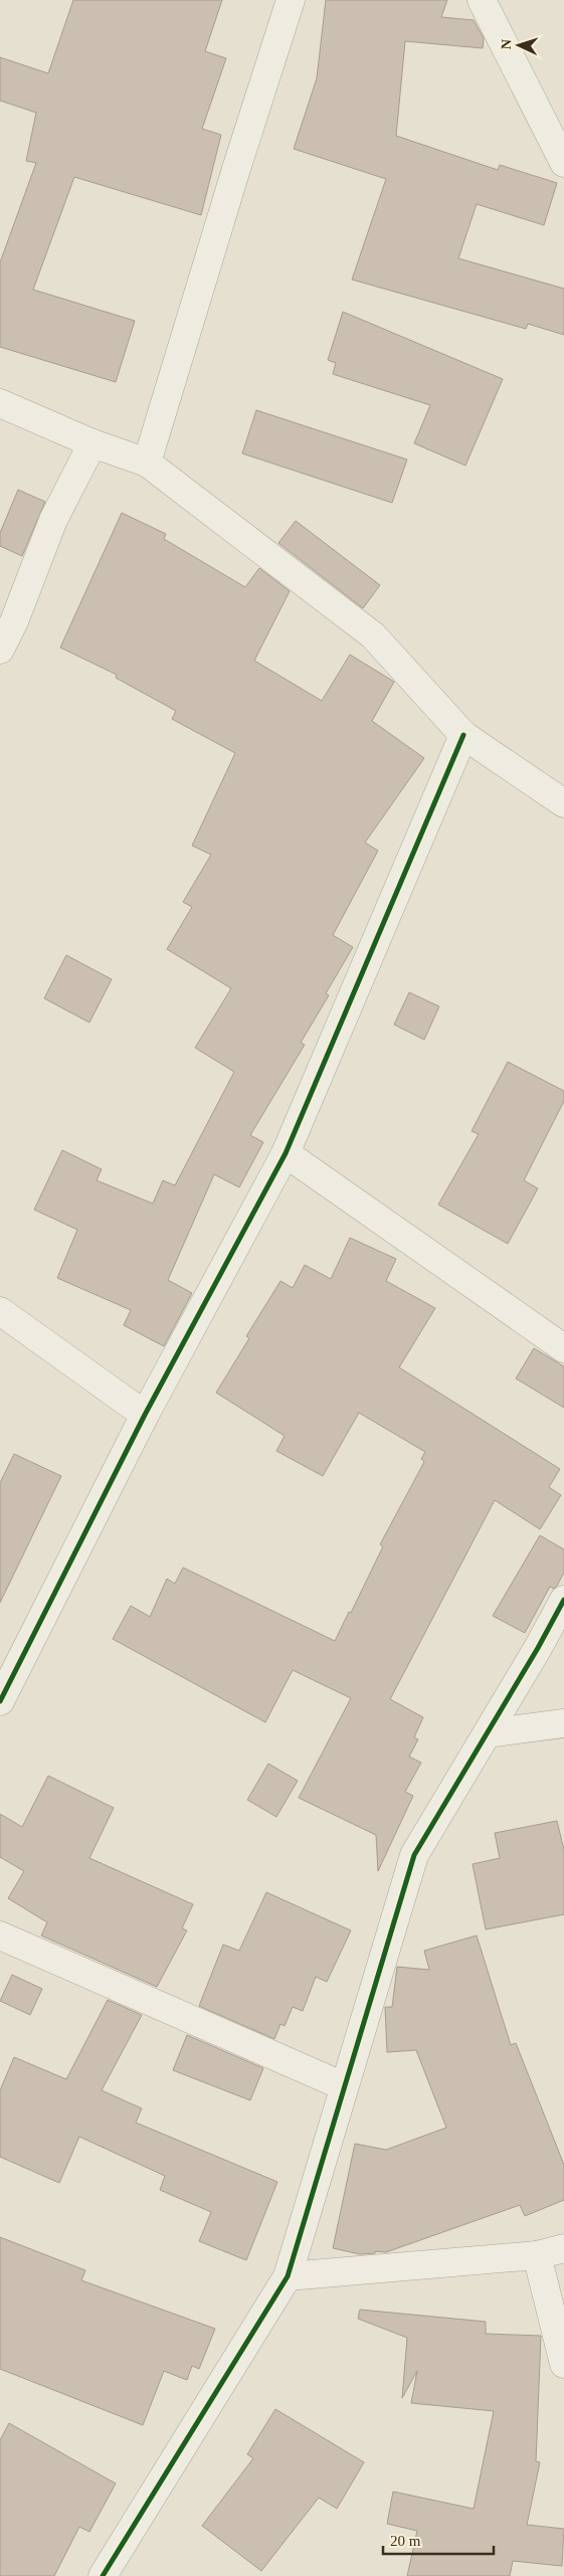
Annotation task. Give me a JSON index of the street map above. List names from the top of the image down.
{
  "scale_bar": "20 m",
  "north": "left"
}
